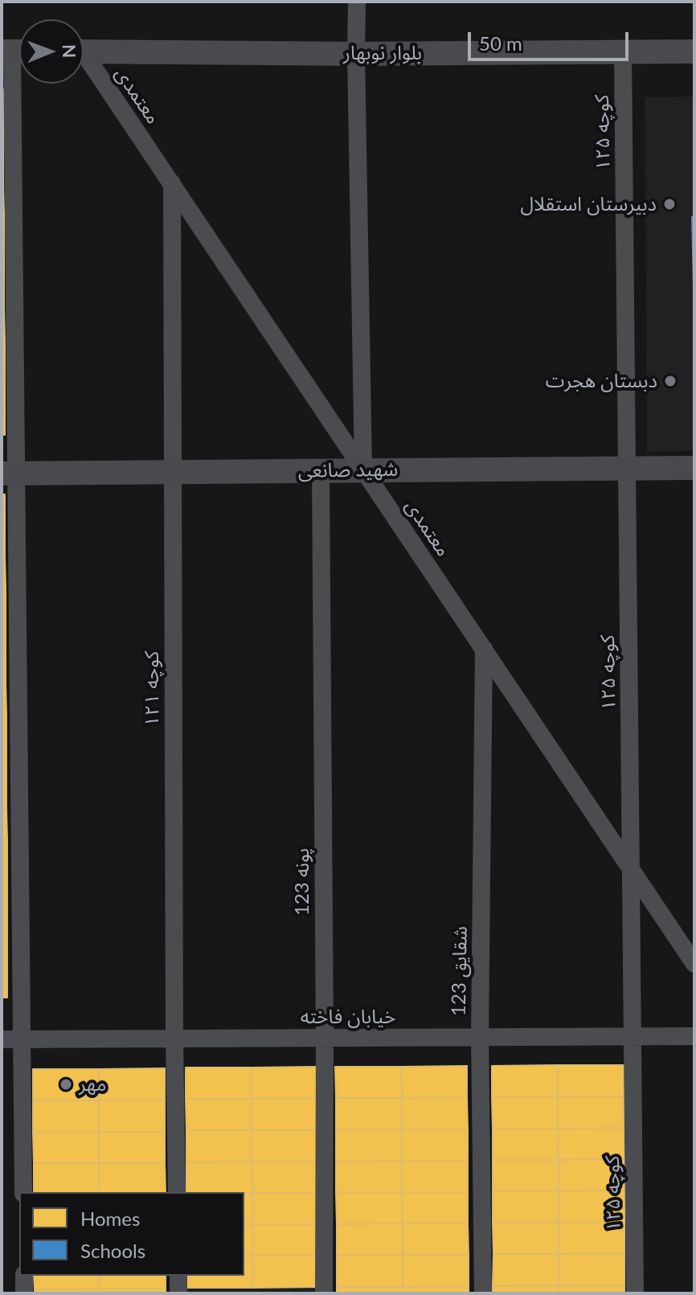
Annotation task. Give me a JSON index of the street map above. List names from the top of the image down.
{
  "streets": {
    "street": [
      "بلوار نوبهار",
      "معتمدی",
      "کوچه ۱۲۵",
      "شهید صانعی",
      "کوچه ۱۲۱",
      "123 پونه",
      "123 شقایق",
      "خیابان فاخته"
    ]
  },
  "crossings": [
    ["بلوار نوبهار", "کوچه ۱۲۵"],
    ["معتمدی", "کوچه ۱۲۵"],
    ["معتمدی", "شهید صانعی"],
    ["معتمدی", "کوچه ۱۲۱"],
    ["معتمدی", "123 شقایق"],
    ["کوچه ۱۲۵", "شهید صانعی"],
    ["کوچه ۱۲۵", "خیابان فاخته"],
    ["شهید صانعی", "کوچه ۱۲۱"],
    ["شهید صانعی", "123 پونه"],
    ["کوچه ۱۲۱", "خیابان فاخته"],
    ["123 پونه", "خیابان فاخته"],
    ["123 شقایق", "خیابان فاخته"]
  ],
  "places": ["دبیرستان استقلال", "دبستان هجرت", "مهر"],
  "legend": ["Homes", "Schools"],
  "scale_bar": "50 m",
  "north": "right"
}
